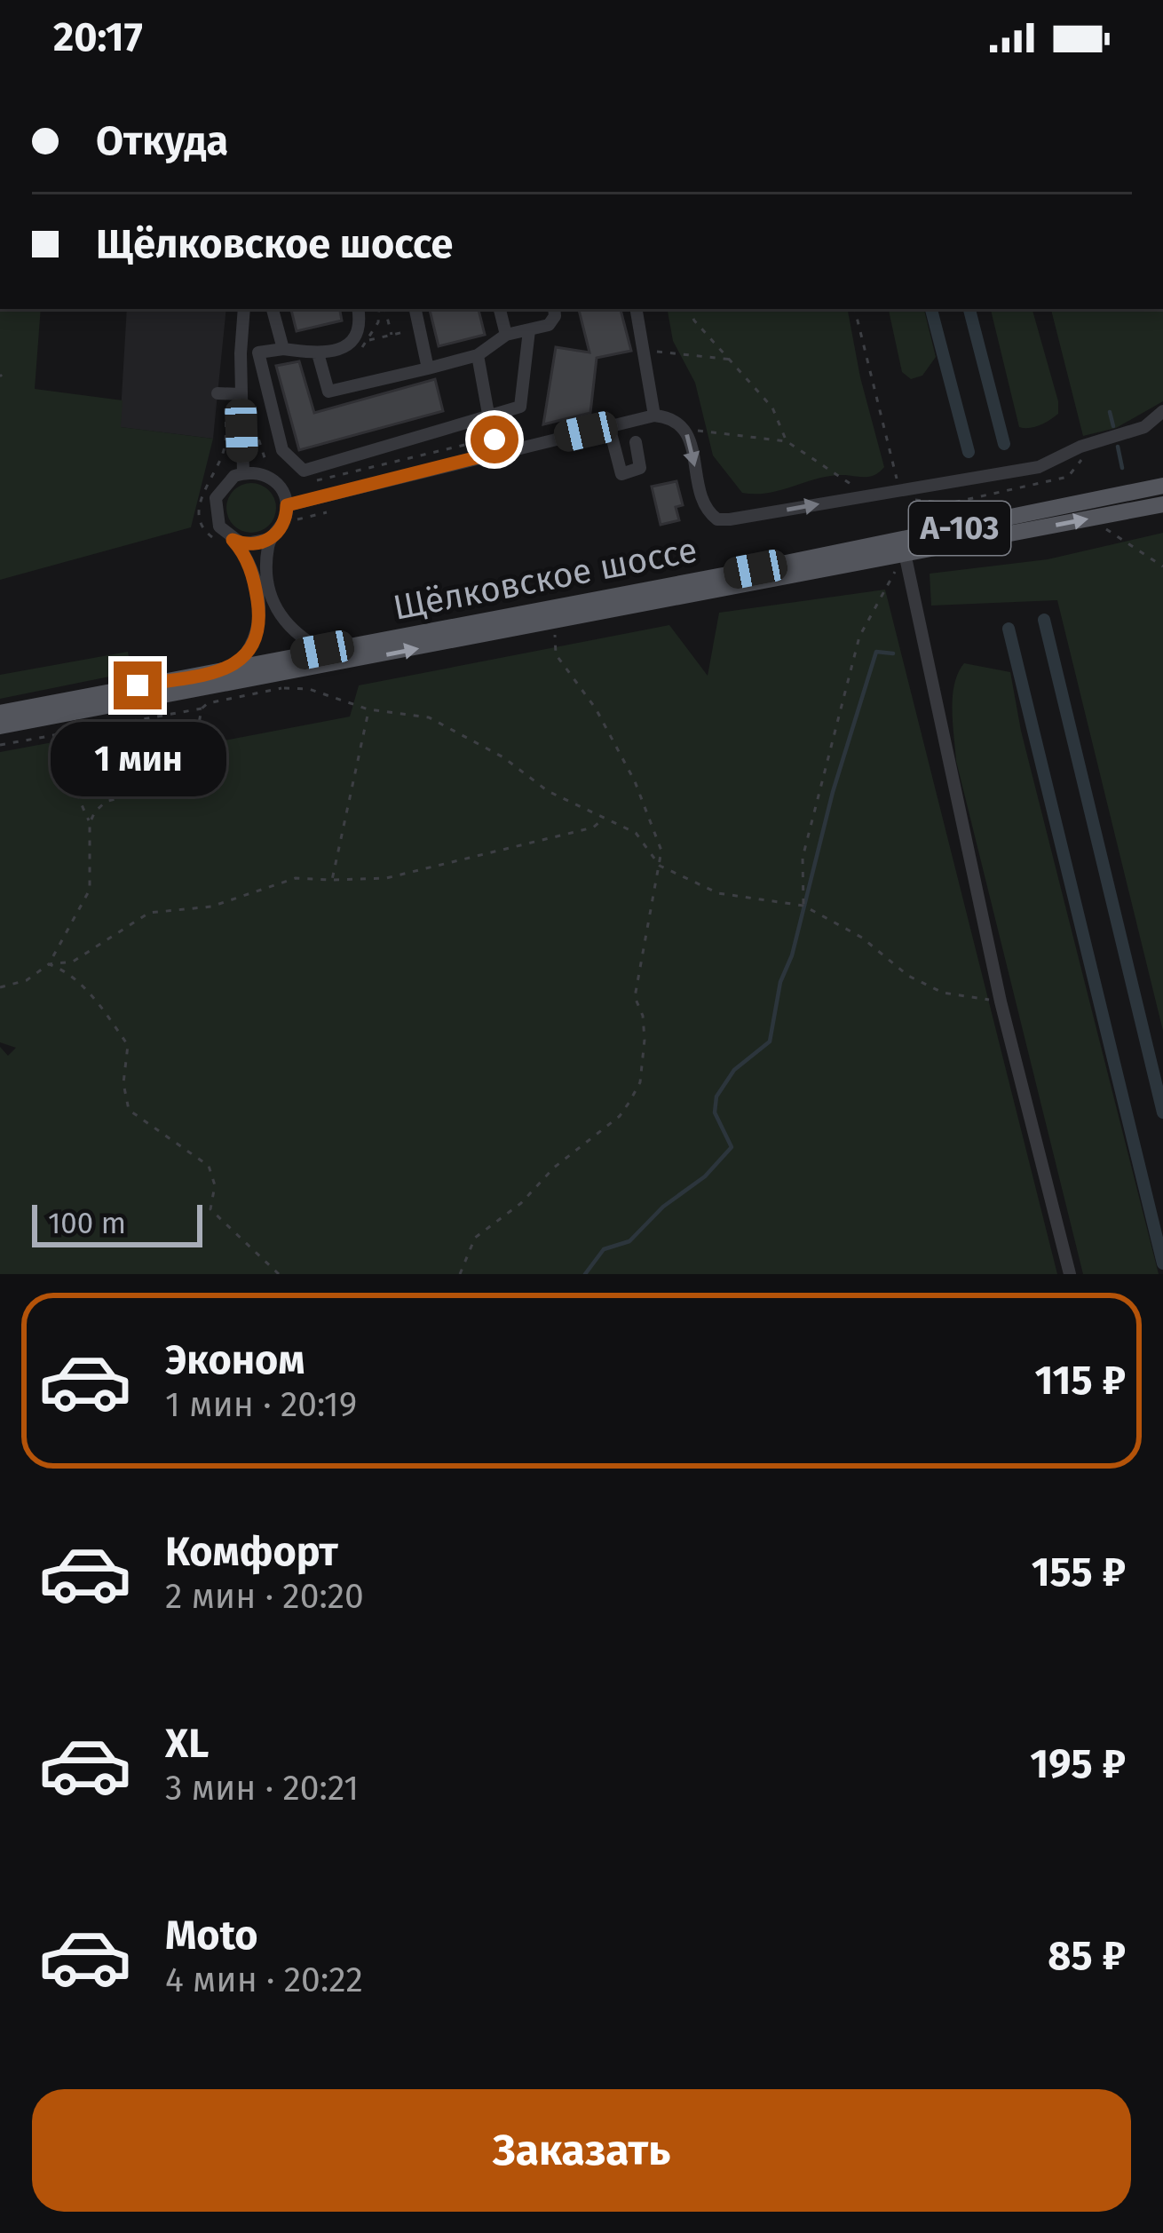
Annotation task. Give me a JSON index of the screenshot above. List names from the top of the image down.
{
  "streets": {
    "main road": ["А-103", "Щёлковское шоссе"]
  },
  "scale_bar": "100 m",
  "page": {
    "status": "20:17",
    "banner": ["Откуда", "Щёлковское шоссе"],
    "bubble": "1 мин",
    "scale": "100 m",
    "list": [
      {
        "name": "Эконом",
        "note": "1 мин · 20:19",
        "value": "115 ₽"
      },
      {
        "name": "Комфорт",
        "note": "2 мин · 20:20",
        "value": "155 ₽"
      },
      {
        "name": "XL",
        "note": "3 мин · 20:21",
        "value": "195 ₽"
      },
      {
        "name": "Moto",
        "note": "4 мин · 20:22",
        "value": "85 ₽"
      }
    ],
    "buttons": "Заказать"
  }
}
